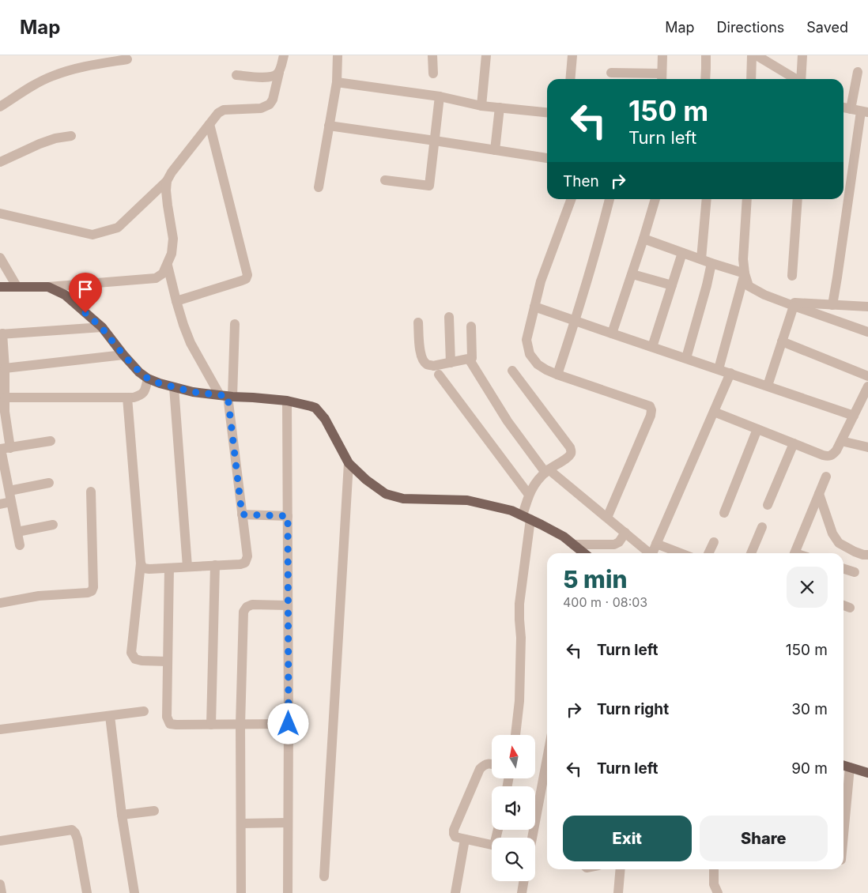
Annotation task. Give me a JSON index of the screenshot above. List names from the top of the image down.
{
  "north": "top",
  "page": {
    "header": "Map",
    "nav": ["Map", "Directions", "Saved"],
    "turn": ["150 m", "Turn left"],
    "then": "Then",
    "heading": ["5 min", "400 m · 08:03"],
    "list": [
      {
        "name": "Turn left",
        "value": "150 m"
      },
      {
        "name": "Turn right",
        "value": "30 m"
      },
      {
        "name": "Turn left",
        "value": "90 m"
      }
    ],
    "buttons": ["Exit", "Share"]
  }
}
